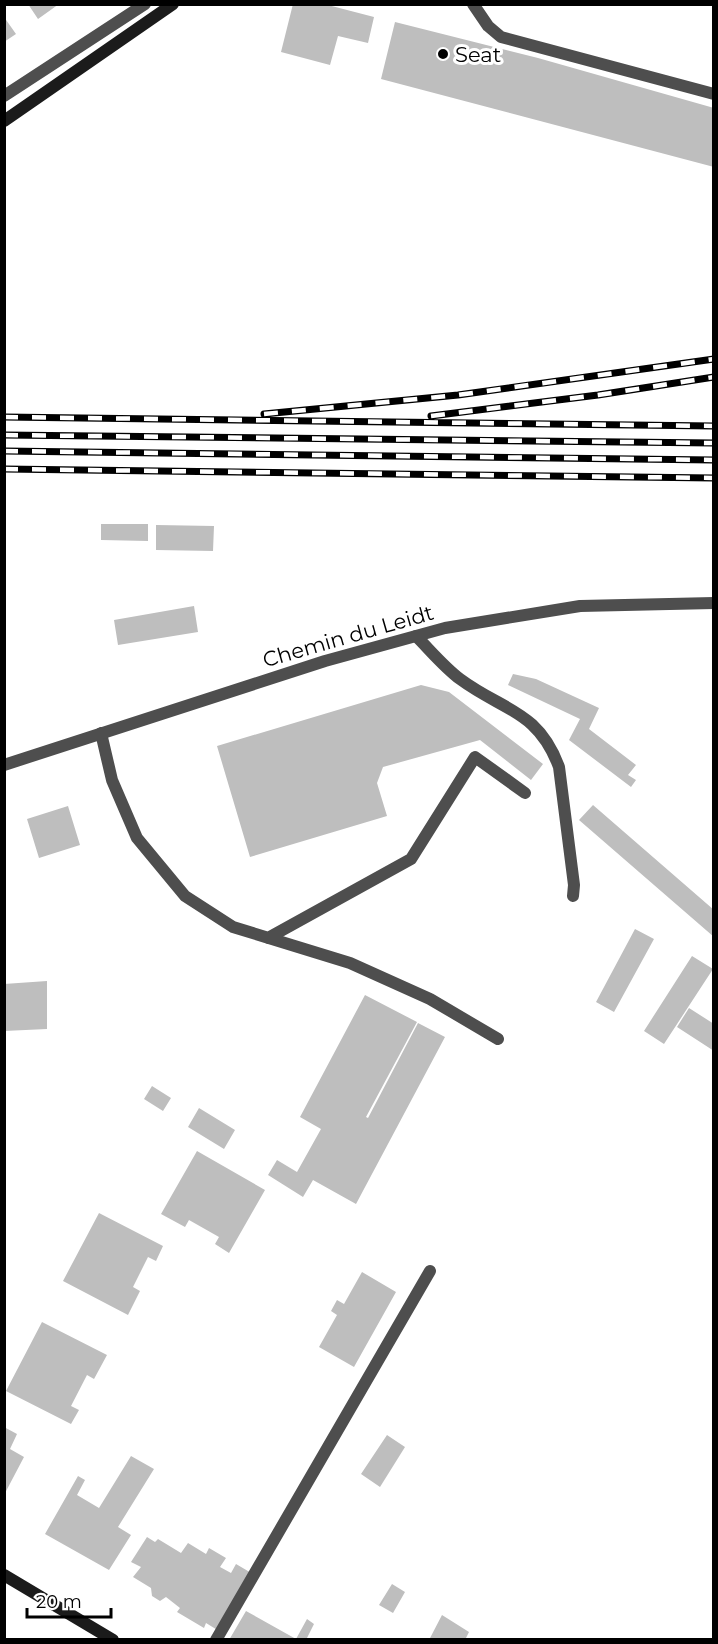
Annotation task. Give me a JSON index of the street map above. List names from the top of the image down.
{
  "streets": {
    "street": ["Chemin du Leidt"]
  },
  "places": ["Seat"],
  "scale_bar": "20 m"
}
